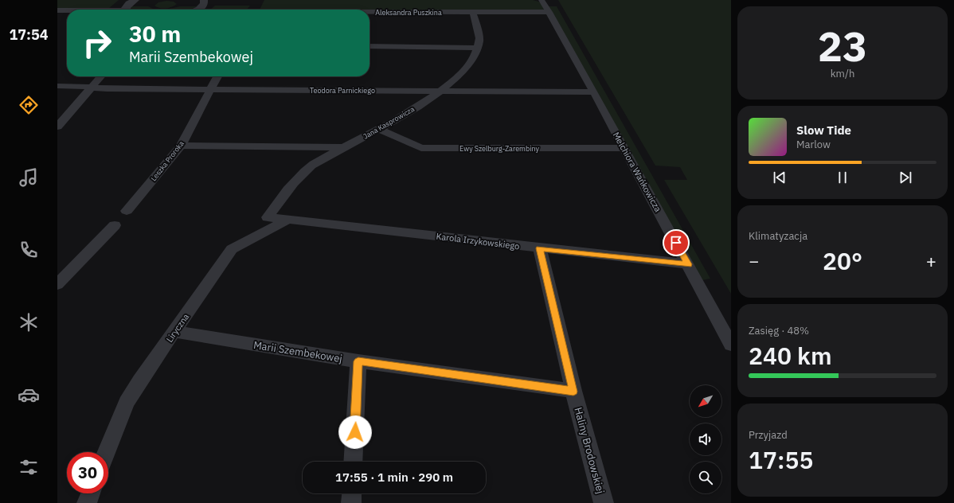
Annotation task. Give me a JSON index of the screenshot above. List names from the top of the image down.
{
  "streets": {
    "street": [
      "Aleksandra Puszkina",
      "Teodora Parnickiego",
      "Jana Kasprowicza",
      "Ewy Szelburg-Zarembiny",
      "Leszka Proroka",
      "Melchiora Wańkowicza",
      "Karola Irzykowskiego",
      "Liryczna",
      "Marii Szembekowej",
      "Haliny Brodowskiej"
    ]
  },
  "crossings": [
    ["Aleksandra Puszkina", "Jana Kasprowicza"],
    ["Aleksandra Puszkina", "Melchiora Wańkowicza"],
    ["Teodora Parnickiego", "Jana Kasprowicza"],
    ["Teodora Parnickiego", "Leszka Proroka"],
    ["Teodora Parnickiego", "Melchiora Wańkowicza"],
    ["Jana Kasprowicza", "Ewy Szelburg-Zarembiny"],
    ["Jana Kasprowicza", "Karola Irzykowskiego"],
    ["Ewy Szelburg-Zarembiny", "Melchiora Wańkowicza"],
    ["Melchiora Wańkowicza", "Karola Irzykowskiego"],
    ["Karola Irzykowskiego", "Liryczna"],
    ["Karola Irzykowskiego", "Haliny Brodowskiej"],
    ["Liryczna", "Marii Szembekowej"],
    ["Marii Szembekowej", "Haliny Brodowskiej"]
  ],
  "north": "bottom left",
  "page": {
    "tabs": "17:54",
    "tile": [
      ["23", "km/h"],
      "Klimatyzacja",
      ["Zasięg · 48%", "240 km"],
      ["Przyjazd", "17:55"]
    ],
    "turn": ["30 m", "Marii Szembekowej"],
    "song": ["Slow Tide", "Marlow"],
    "heat": ["−", "20°", "+"],
    "limit": "30",
    "trip": "17:55 · 1 min · 290 m"
  }
}
